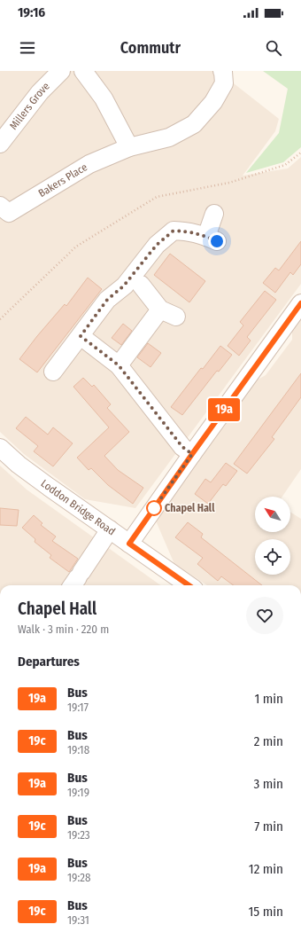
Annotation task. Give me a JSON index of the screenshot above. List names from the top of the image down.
{
  "streets": {
    "street": ["Millers Grove", "Bakers Place", "Loddon Bridge Road"]
  },
  "places": ["Chapel Hall"],
  "lines": ["bus line 19a"],
  "north": "top left",
  "page": {
    "status": "19:16",
    "header": "Commutr",
    "on_map": "19a",
    "heading": [
      ["Chapel Hall", "Walk · 3 min · 220 m"],
      "Departures"
    ],
    "list": [
      {
        "mark": "19a",
        "name": "Bus",
        "note": "19:17",
        "value": "1 min"
      },
      {
        "mark": "19c",
        "name": "Bus",
        "note": "19:18",
        "value": "2 min"
      },
      {
        "mark": "19a",
        "name": "Bus",
        "note": "19:19",
        "value": "3 min"
      },
      {
        "mark": "19c",
        "name": "Bus",
        "note": "19:23",
        "value": "7 min"
      },
      {
        "mark": "19a",
        "name": "Bus",
        "note": "19:28",
        "value": "12 min"
      },
      {
        "mark": "19c",
        "name": "Bus",
        "note": "19:31",
        "value": "15 min"
      }
    ]
  }
}
